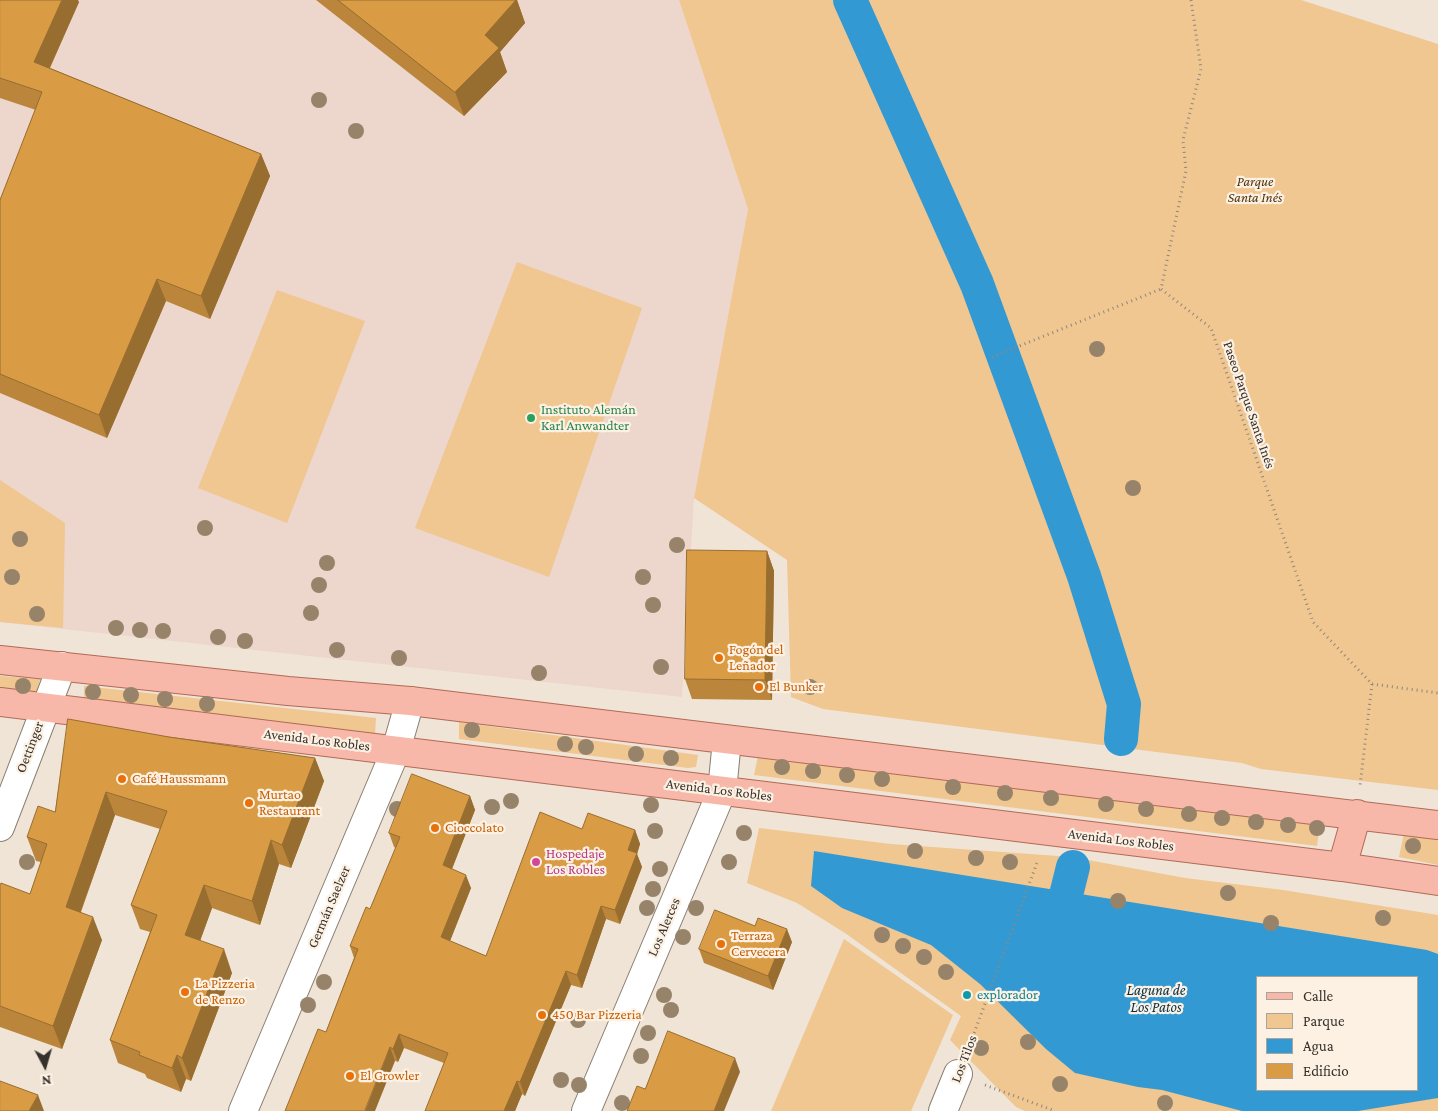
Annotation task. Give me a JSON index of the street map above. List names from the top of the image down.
{
  "streets": {
    "main road": ["Avenida Los Robles"],
    "street": [
      "Oettinger",
      "Germán Saelzer",
      "Los Alerces",
      "Los Tilos"
    ],
    "path": ["Paseo Parque Santa Inés"]
  },
  "crossings": [
    ["Avenida Los Robles", "Oettinger"],
    ["Avenida Los Robles", "Germán Saelzer"],
    ["Avenida Los Robles", "Los Alerces"]
  ],
  "water": ["Laguna de Los Patos"],
  "parks": ["Parque Santa Inés"],
  "places": [
    "Instituto Alemán Karl Anwandter",
    "Fogón del Leñador",
    "El Bunker",
    "Café Haussmann",
    "Murtao Restaurant",
    "Cioccolato",
    "Hospedaje Los Robles",
    "Terraza Cervecera",
    "La Pizzeria de Renzo",
    "explorador",
    "450 Bar Pizzeria",
    "El Growler"
  ],
  "legend": [
    "Calle",
    "Parque",
    "Agua",
    "Edificio"
  ],
  "north": "bottom"
}
